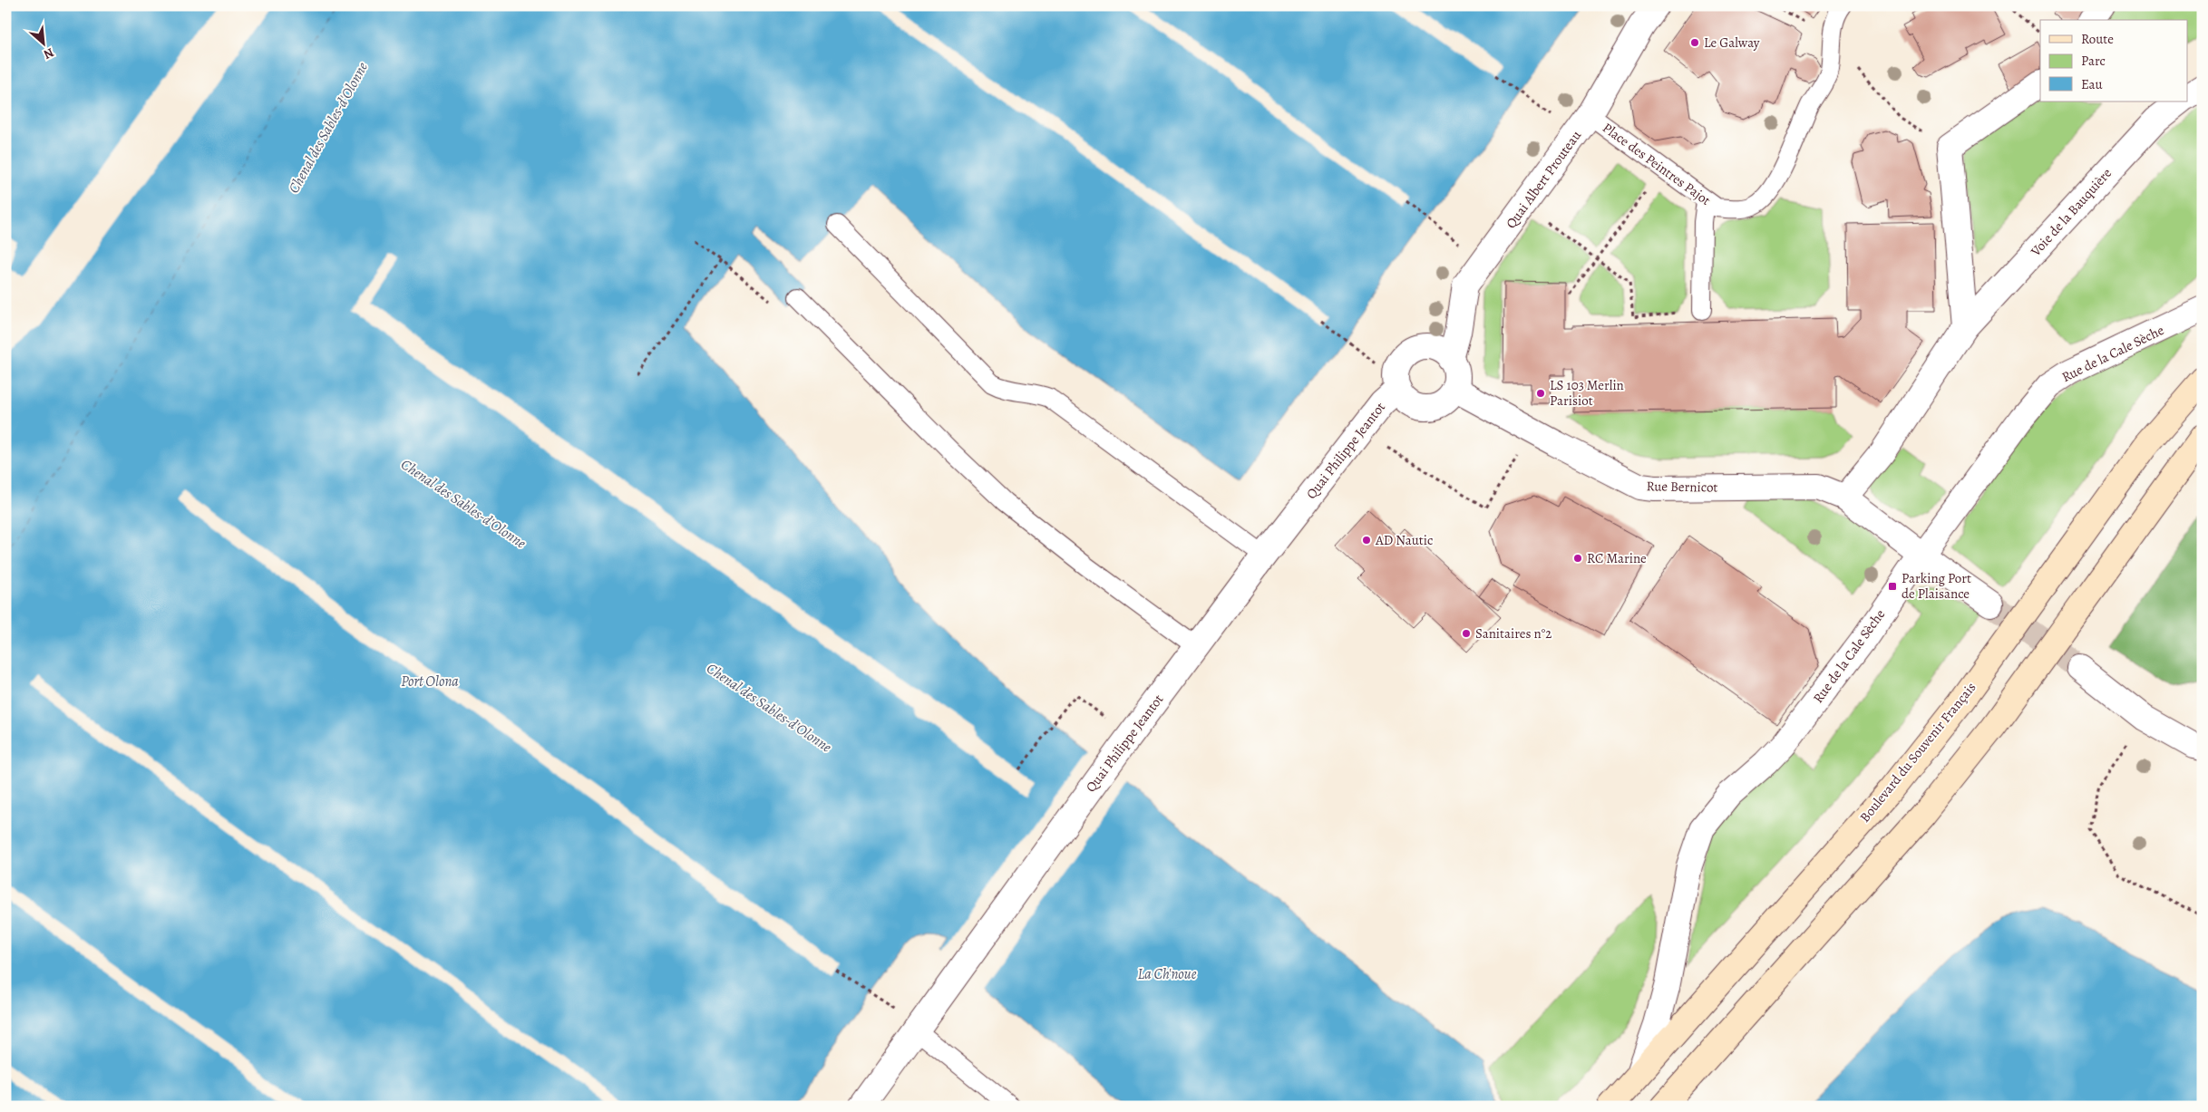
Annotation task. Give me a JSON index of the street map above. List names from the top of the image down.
{
  "streets": {
    "main road": ["Boulevard du Souvenir Français"],
    "street": [
      "Quai Albert Prouteau",
      "Voie de la Bauquière",
      "Rue de la Cale Sèche",
      "Quai Philippe Jeantot",
      "Rue Bernicot"
    ],
    "lane": ["Place des Peintres Pajot"]
  },
  "crossings": [
    ["Place des Peintres Pajot", "Quai Albert Prouteau"],
    ["Quai Albert Prouteau", "Quai Philippe Jeantot"],
    ["Quai Albert Prouteau", "Rue Bernicot"],
    ["Voie de la Bauquière", "Rue Bernicot"],
    ["Rue de la Cale Sèche", "Rue Bernicot"],
    ["Rue de la Cale Sèche", "Boulevard du Souvenir Français"],
    ["Quai Philippe Jeantot", "Rue Bernicot"]
  ],
  "water": ["Chenal des Sables-d'Olonne", "Port Olona", "La Ch'noue"],
  "places": {
    "other": [
      "Le Galway",
      "LS 103 Merlin Parisiot",
      "AD Nautic",
      "RC Marine",
      "Sanitaires n°2"
    ],
    "transit": ["Parking Port de Plaisance"]
  },
  "legend": ["Route", "Parc", "Eau"],
  "north": "bottom right"
}
